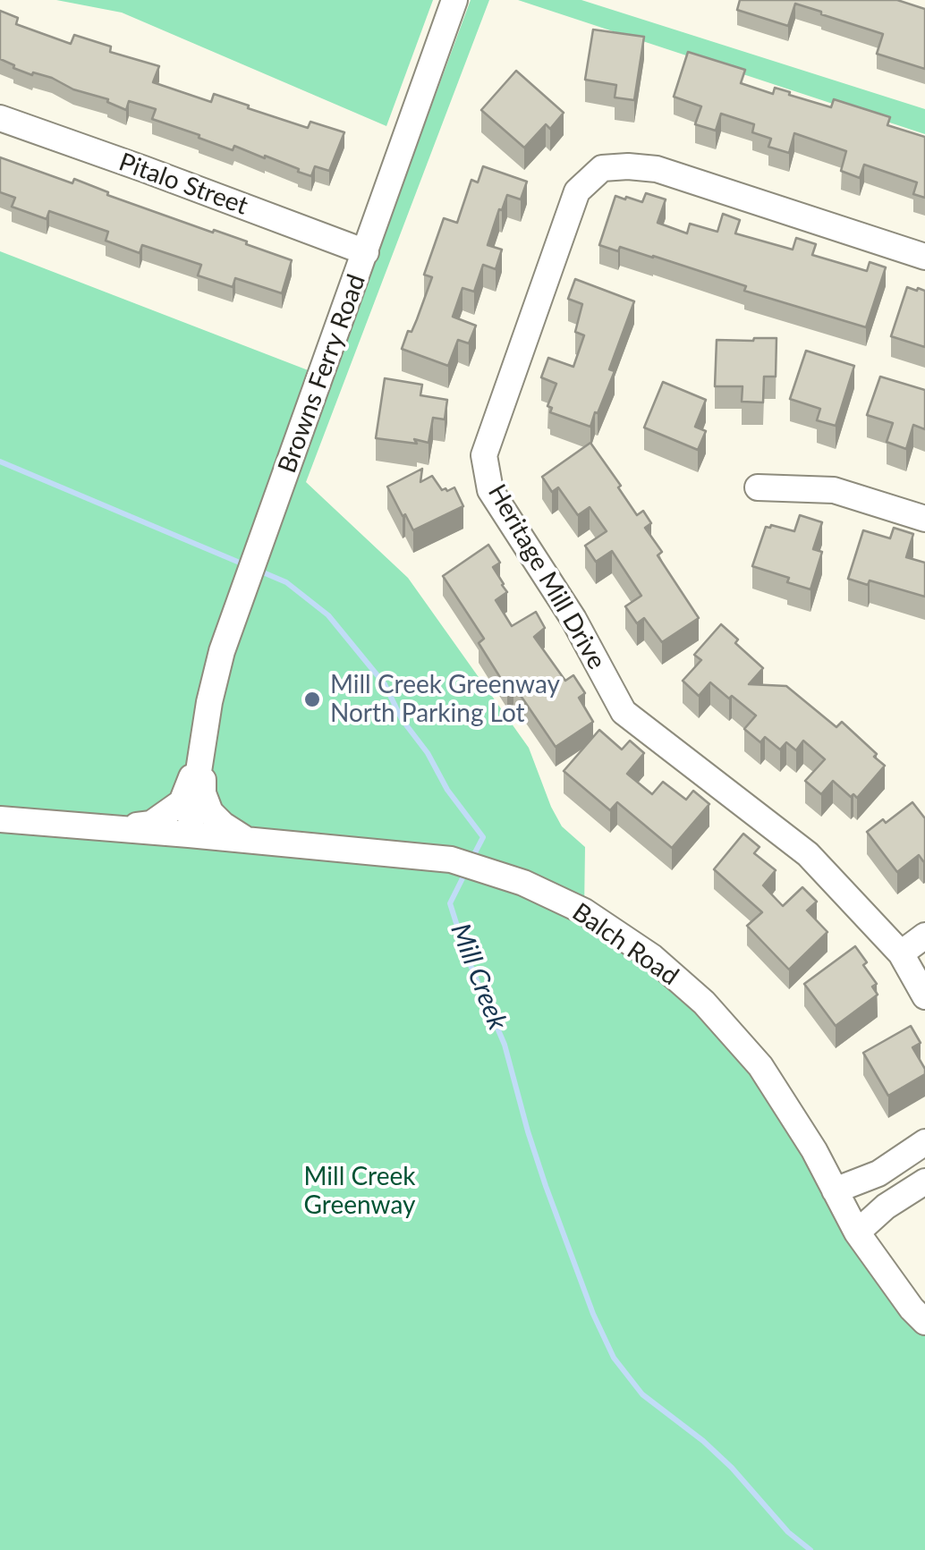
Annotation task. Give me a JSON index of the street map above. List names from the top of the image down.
{
  "streets": {
    "street": [
      "Pitalo Street",
      "Browns Ferry Road",
      "Heritage Mill Drive",
      "Balch Road"
    ]
  },
  "crossings": [
    ["Pitalo Street", "Browns Ferry Road"],
    ["Browns Ferry Road", "Balch Road"]
  ],
  "water": ["Mill Creek"],
  "parks": ["Mill Creek Greenway"],
  "places": ["Mill Creek Greenway North Parking Lot"]
}
